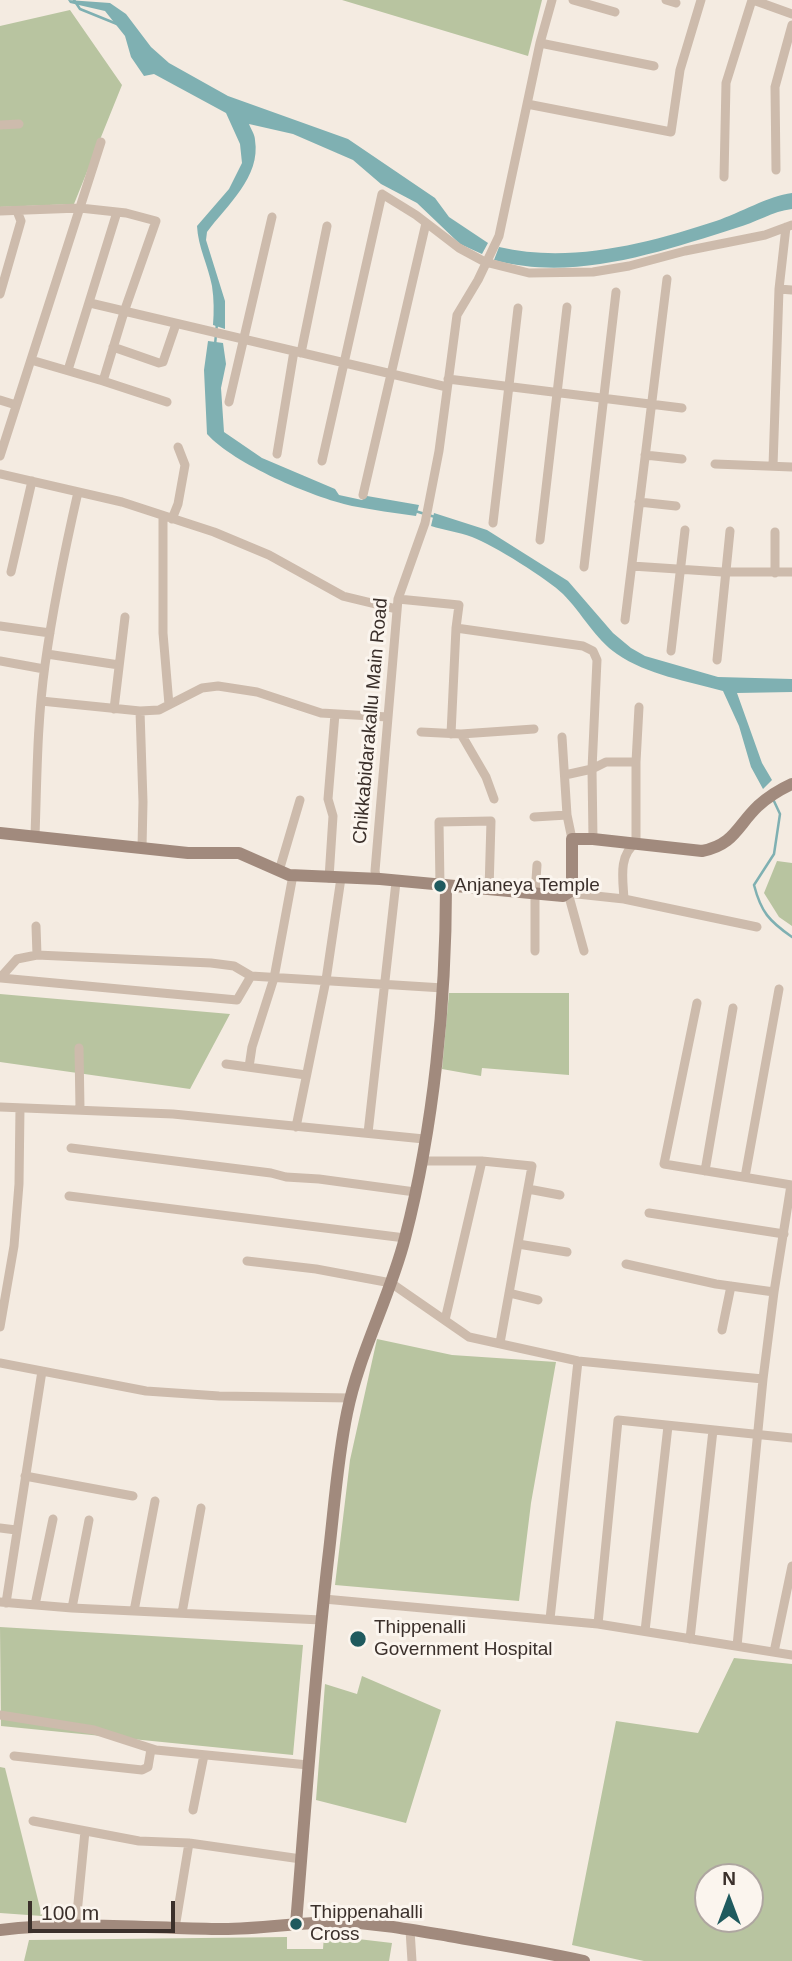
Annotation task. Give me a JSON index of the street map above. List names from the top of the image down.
{
  "streets": {
    "street": ["Chikkabidarakallu Main Road"]
  },
  "places": ["Anjaneya Temple", "Thippenalli Government Hospital", "Thippenahalli Cross"],
  "scale_bar": "100 m",
  "north": "top"
}
